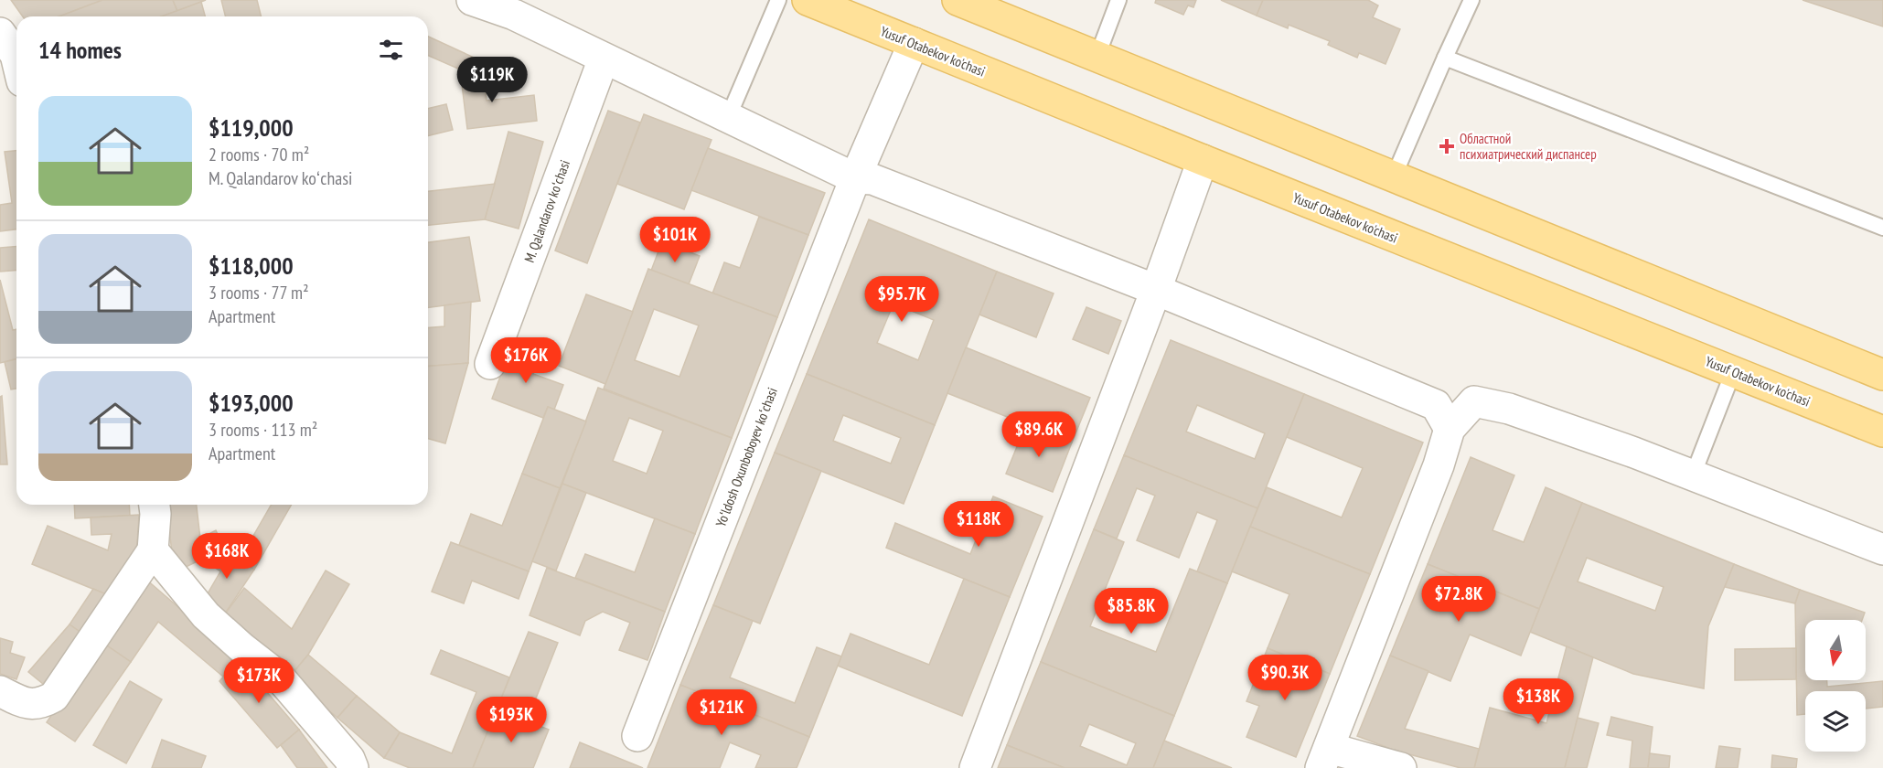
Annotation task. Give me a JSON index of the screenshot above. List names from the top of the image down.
{
  "streets": {
    "main road": ["Yusuf Otabekov ko'chasi"],
    "street": ["M. Qalandarov koʻchasi", "Yoʻldosh Oxunboboyev koʻchasi"]
  },
  "crossings": [
    ["Yusuf Otabekov ko'chasi", "Yoʻldosh Oxunboboyev koʻchasi"]
  ],
  "places": {
    "health": ["Областной психиатрический диспансер"]
  },
  "north": "bottom",
  "page": {
    "heading": "14 homes",
    "price": [
      "$119K",
      "$101K",
      "$95.7K",
      "$176K",
      "$89.6K",
      "$118K",
      "$168K",
      "$72.8K",
      "$85.8K",
      "$90.3K",
      "$173K",
      "$138K",
      "$121K",
      "$193K"
    ],
    "list": [
      {
        "name": "$119,000",
        "note": "2 rooms · 70 m² · M. Qalandarov koʻchasi"
      },
      {
        "name": "$118,000",
        "note": "3 rooms · 77 m² · Apartment"
      },
      {
        "name": "$193,000",
        "note": "3 rooms · 113 m² · Apartment"
      }
    ]
  }
}
